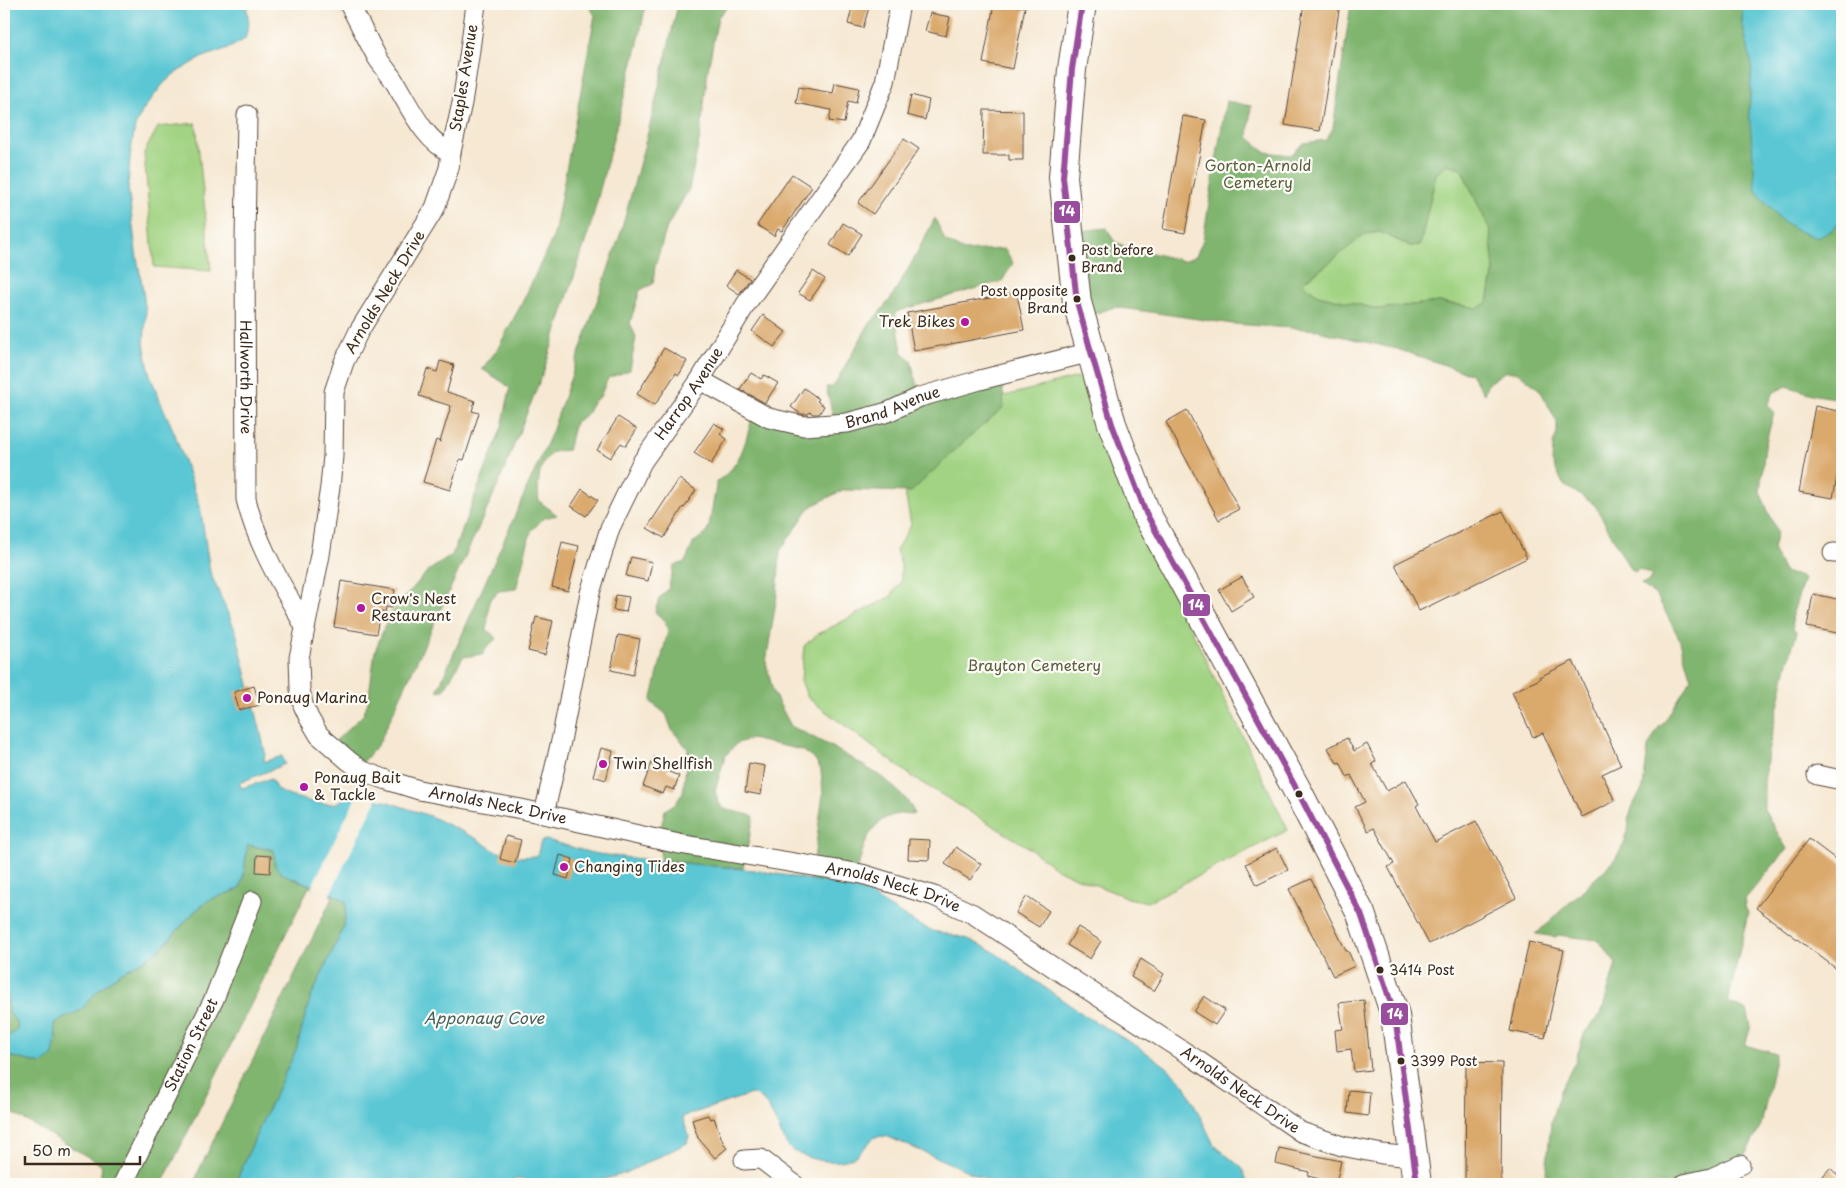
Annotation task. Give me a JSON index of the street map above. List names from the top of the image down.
{
  "streets": {
    "street": [
      "Staples Avenue",
      "Arnolds Neck Drive",
      "Hallworth Drive",
      "Harrop Avenue",
      "Brand Avenue",
      "Station Street"
    ]
  },
  "crossings": [
    ["Staples Avenue", "Arnolds Neck Drive"],
    ["Arnolds Neck Drive", "Hallworth Drive"],
    ["Arnolds Neck Drive", "Harrop Avenue"],
    ["Harrop Avenue", "Brand Avenue"]
  ],
  "water": ["Apponaug Cove"],
  "parks": ["Gorton-Arnold Cemetery", "Brayton Cemetery"],
  "places": [
    "Post before Brand",
    "Post opposite Brand",
    "Trek Bikes",
    "Crow's Nest Restaurant",
    "Ponaug Marina",
    "Twin Shellfish",
    "Ponaug Bait & Tackle",
    "Changing Tides",
    "3414 Post",
    "3399 Post"
  ],
  "lines": ["transit line 14"],
  "scale_bar": "50 m"
}
